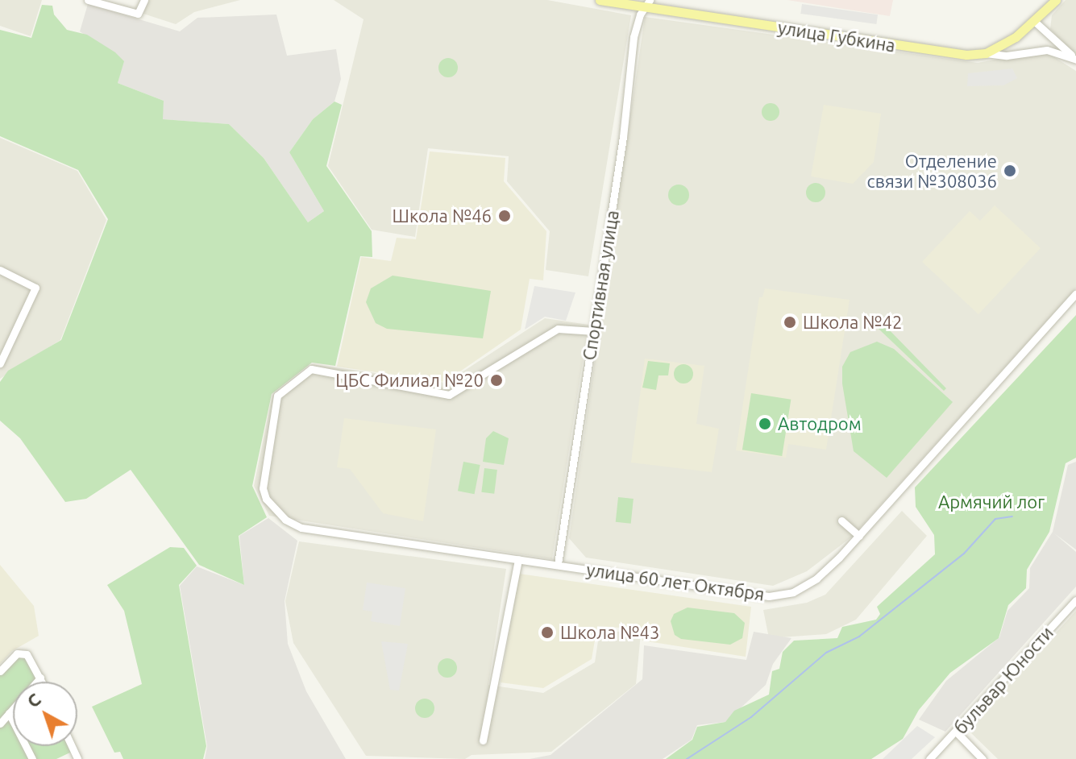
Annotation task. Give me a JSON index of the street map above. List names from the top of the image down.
{
  "streets": {
    "main road": ["улица Губкина"],
    "street": ["Спортивная улица", "улица 60 лет Октября", "бульвар Юности"]
  },
  "crossings": [
    ["улица Губкина", "Спортивная улица"],
    ["Спортивная улица", "улица 60 лет Октября"]
  ],
  "parks": ["Армячий лог"],
  "places": [
    "Отделение связи №308036",
    "Школа №46",
    "Школа №42",
    "ЦБС Филиал №20",
    "Автодром",
    "Школа №43"
  ],
  "north": "top left"
}
